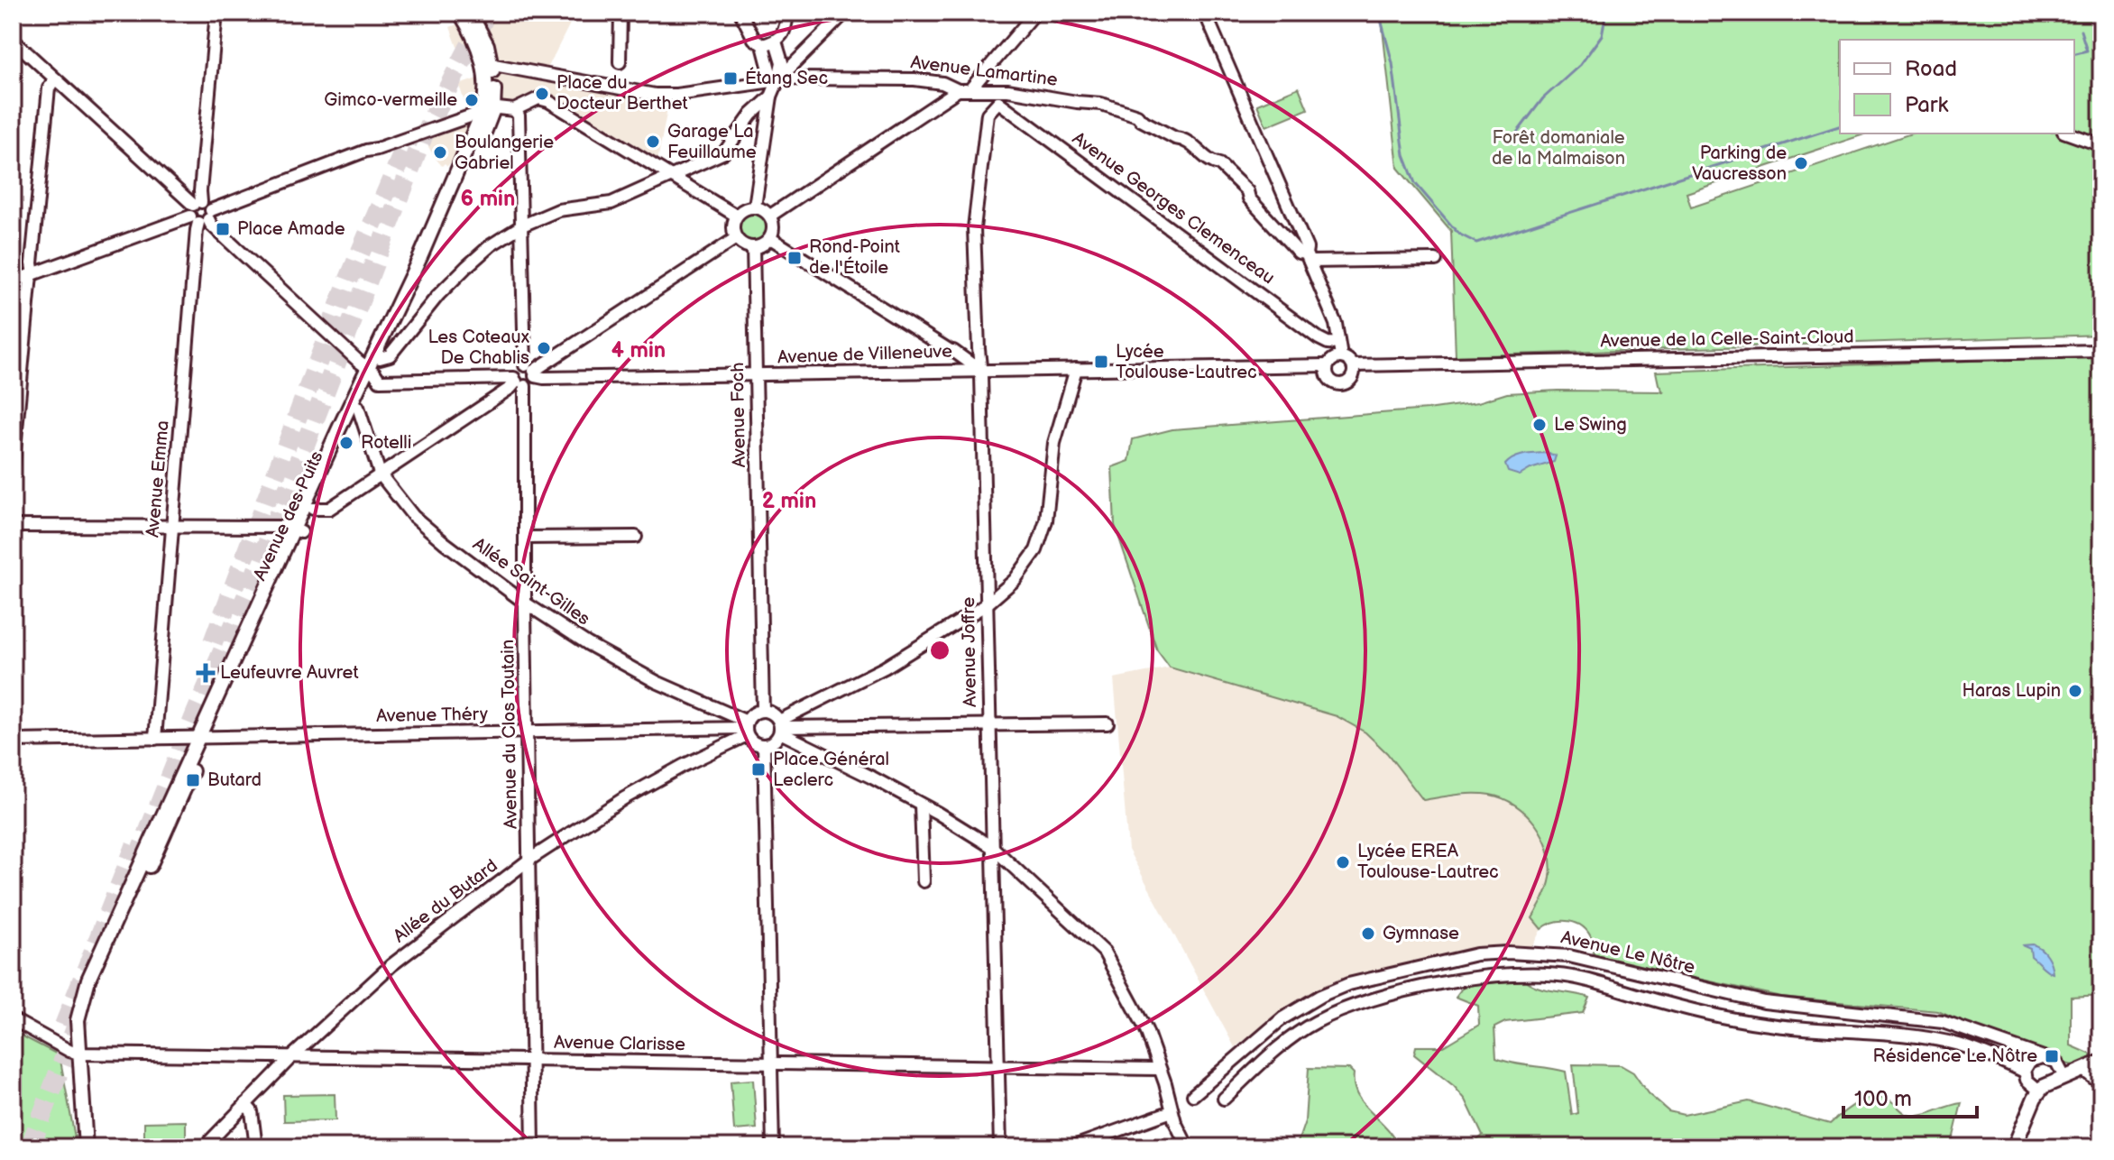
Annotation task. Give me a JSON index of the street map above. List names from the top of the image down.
{
  "streets": {
    "street": [
      "Avenue Lamartine",
      "Avenue Georges Clemenceau",
      "Avenue de la Celle-Saint-Cloud",
      "Avenue de Villeneuve",
      "Avenue Foch",
      "Avenue Emma",
      "Avenue des Puits",
      "Allée Saint-Gilles",
      "Avenue Joffre",
      "Avenue Théry",
      "Avenue du Clos Toutain",
      "Allée du Butard",
      "Avenue Le Nôtre",
      "Avenue Clarisse"
    ]
  },
  "crossings": [
    ["Avenue Lamartine", "Avenue Georges Clemenceau"],
    ["Avenue Lamartine", "Avenue des Puits"],
    ["Avenue Lamartine", "Avenue Joffre"],
    ["Avenue Georges Clemenceau", "Avenue Joffre"],
    ["Avenue de Villeneuve", "Avenue Foch"],
    ["Avenue de Villeneuve", "Avenue Joffre"],
    ["Avenue Foch", "Allée Saint-Gilles"],
    ["Avenue Foch", "Avenue Théry"],
    ["Avenue Foch", "Allée du Butard"],
    ["Avenue Emma", "Avenue Théry"],
    ["Avenue des Puits", "Allée Saint-Gilles"],
    ["Avenue des Puits", "Avenue Théry"],
    ["Avenue des Puits", "Avenue Clarisse"],
    ["Allée Saint-Gilles", "Avenue Théry"],
    ["Allée Saint-Gilles", "Avenue du Clos Toutain"],
    ["Allée Saint-Gilles", "Allée du Butard"],
    ["Avenue Joffre", "Avenue Clarisse"],
    ["Avenue Théry", "Avenue du Clos Toutain"],
    ["Avenue Théry", "Allée du Butard"],
    ["Avenue du Clos Toutain", "Allée du Butard"],
    ["Avenue du Clos Toutain", "Avenue Clarisse"],
    ["Allée du Butard", "Avenue Clarisse"]
  ],
  "parks": ["Forêt domaniale de la Malmaison"],
  "places": {
    "transit": [
      "Étang Sec",
      "Place Amade",
      "Rond-Point de l'Étoile",
      "Lycée Toulouse-Lautrec",
      "Place Général Leclerc",
      "Butard",
      "Résidence Le Nôtre"
    ],
    "other": [
      "Place du Docteur Berthet",
      "Gimco-vermeille",
      "Garage La Feuillaume",
      "Boulangerie Gabriel",
      "Parking de Vaucresson",
      "Les Coteaux De Chablis",
      "Le Swing",
      "Rotelli",
      "Haras Lupin",
      "Lycée EREA Toulouse-Lautrec",
      "Gymnase"
    ],
    "health": ["Leufeuvre Auvret"]
  },
  "legend": ["Road", "Park"],
  "scale_bar": "100 m",
  "rings": ["6 min", "4 min", "2 min"]
}
